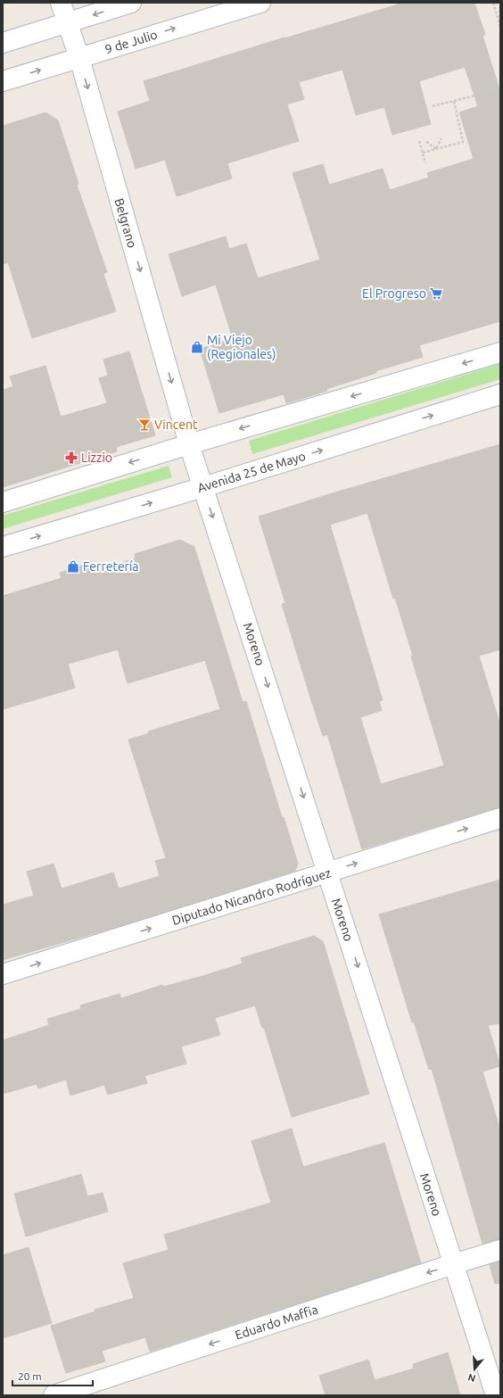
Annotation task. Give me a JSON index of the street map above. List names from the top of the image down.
{
  "streets": {
    "street": [
      "9 de Julio",
      "Belgrano",
      "Avenida 25 de Mayo",
      "Moreno",
      "Diputado Nicandro Rodríguez",
      "Eduardo Maffia"
    ]
  },
  "crossings": [
    ["9 de Julio", "Belgrano"],
    ["Belgrano", "Moreno"],
    ["Avenida 25 de Mayo", "Moreno"],
    ["Moreno", "Diputado Nicandro Rodríguez"],
    ["Moreno", "Eduardo Maffia"]
  ],
  "one_way": [
    "Belgrano",
    "Moreno",
    "Diputado Nicandro Rodríguez",
    "Eduardo Maffia"
  ],
  "places": {
    "supermarket": ["El Progreso"],
    "shop": ["Mi Viejo (Regionales)", "Ferretería"],
    "bar": ["Vincent"],
    "pharmacy": ["Lizzio"]
  },
  "scale_bar": "20 m",
  "north": "bottom"
}
